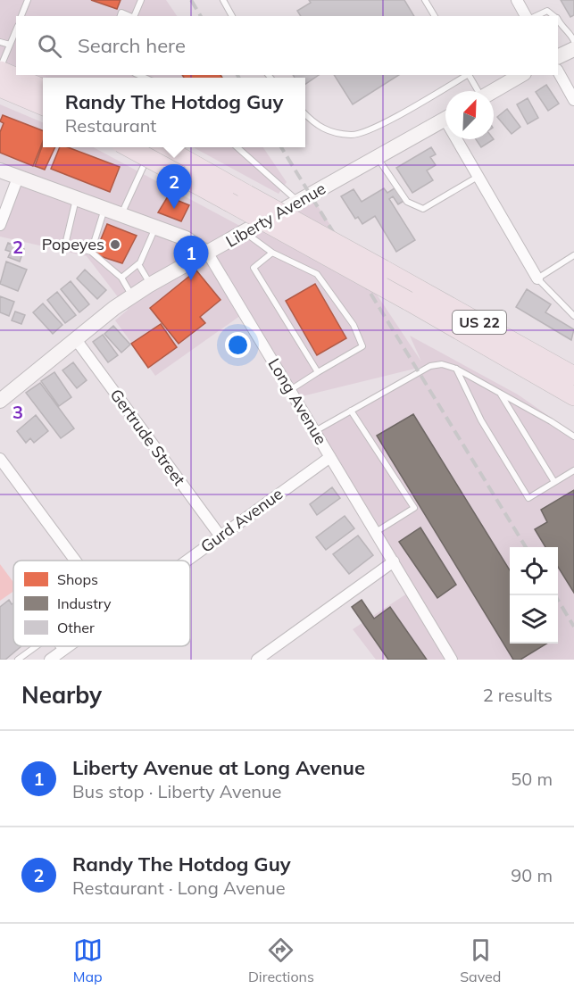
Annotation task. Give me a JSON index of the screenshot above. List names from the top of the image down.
{
  "streets": {
    "highway": ["US 22"],
    "street": [
      "Liberty Avenue",
      "Long Avenue",
      "Gertrude Street",
      "Gurd Avenue"
    ]
  },
  "crossings": [
    ["Liberty Avenue", "Long Avenue"],
    ["Liberty Avenue", "Gertrude Street"],
    ["Long Avenue", "Gurd Avenue"],
    ["Gertrude Street", "Gurd Avenue"]
  ],
  "places": ["Popeyes"],
  "legend": ["Shops", "Industry", "Other"],
  "north": "top right",
  "page": {
    "search": "Search here",
    "popup": ["Randy The Hotdog Guy", "Restaurant"],
    "pins": ["2", "1"],
    "heading": ["Nearby", "2 results"],
    "list": [
      {
        "mark": "1",
        "name": "Liberty Avenue at Long Avenue",
        "note": "Bus stop · Liberty Avenue",
        "value": "50 m"
      },
      {
        "mark": "2",
        "name": "Randy The Hotdog Guy",
        "note": "Restaurant · Long Avenue",
        "value": "90 m"
      }
    ],
    "nav": ["Map", "Directions", "Saved"]
  },
  "grid": {
    "rows": ["2", "3"]
  }
}
